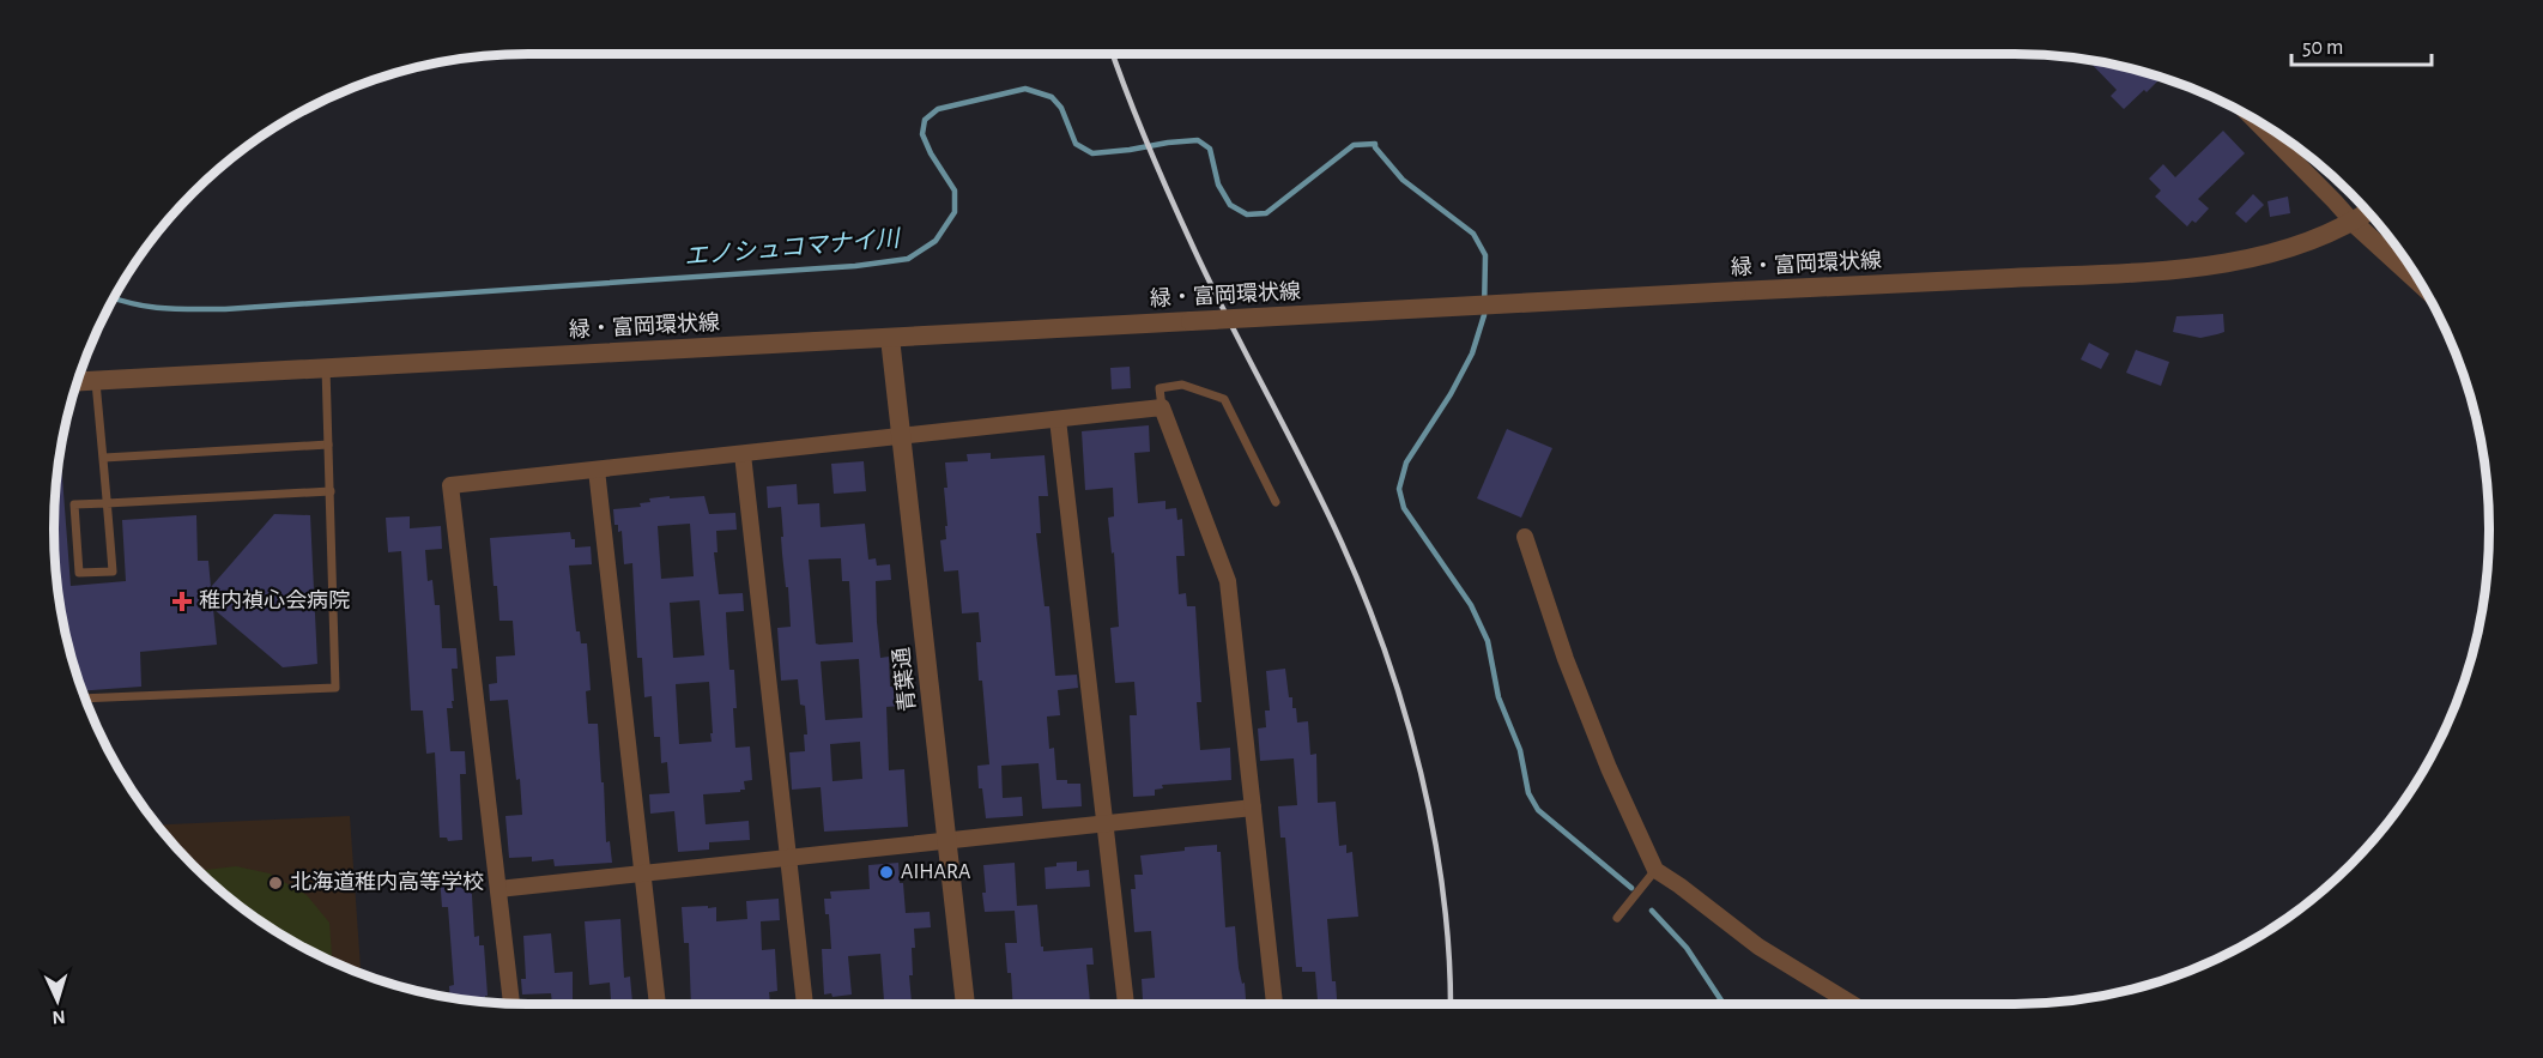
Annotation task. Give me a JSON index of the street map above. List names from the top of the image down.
{
  "streets": {
    "street": ["緑・富岡環状線", "青葉通"]
  },
  "crossings": [
    ["緑・富岡環状線", "青葉通"]
  ],
  "water": ["エノシュコマナイ川"],
  "places": {
    "health": ["稚内禎心会病院"],
    "other": ["AIHARA", "北海道稚内高等学校"]
  },
  "scale_bar": "50 m",
  "north": "bottom"
}
